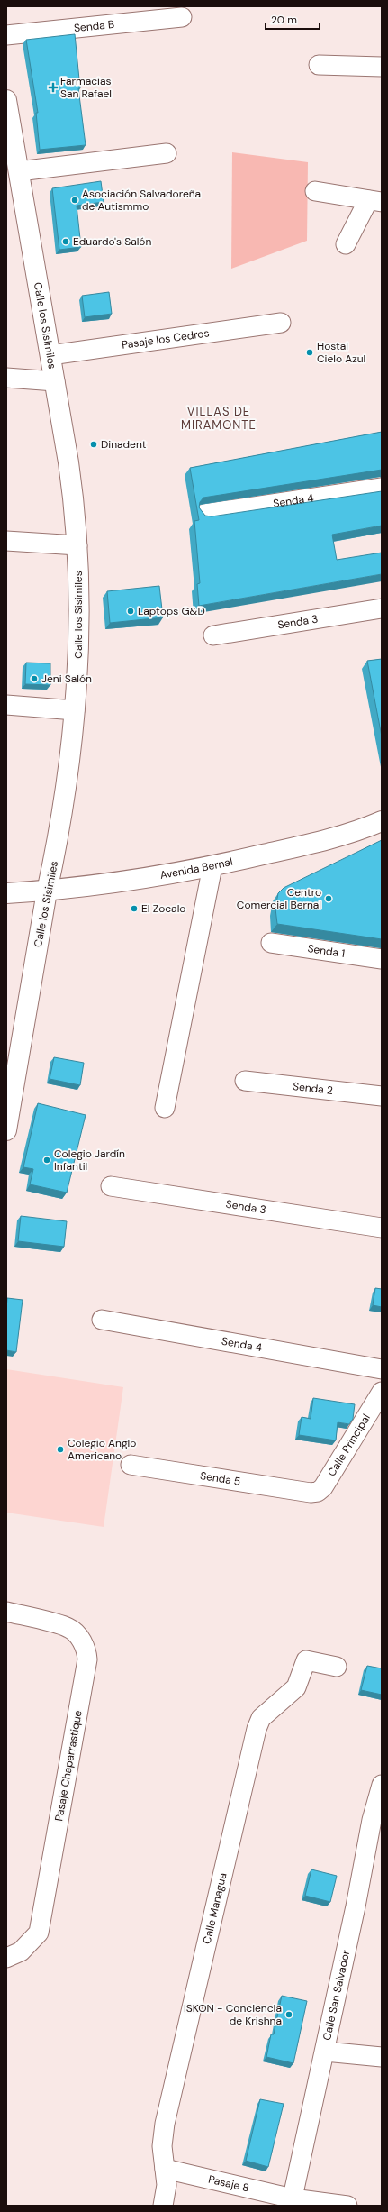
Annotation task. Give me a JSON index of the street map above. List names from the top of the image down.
{
  "streets": {
    "main road": ["Calle los Sisimiles", "Avenida Bernal"],
    "street": [
      "Senda B",
      "Pasaje los Cedros",
      "Senda 4",
      "Senda 3",
      "Senda 1",
      "Senda 2",
      "Calle Principal",
      "Senda 5",
      "Pasaje Chaparrastique",
      "Calle Managua",
      "Calle San Salvador",
      "Pasaje 8"
    ]
  },
  "crossings": [
    ["Calle los Sisimiles", "Pasaje los Cedros"],
    ["Calle los Sisimiles", "Avenida Bernal"],
    ["Calle Principal", "Senda 5"],
    ["Calle Managua", "Pasaje 8"],
    ["Calle San Salvador", "Pasaje 8"]
  ],
  "districts": ["VILLAS DE MIRAMONTE"],
  "places": {
    "health": ["Farmacias San Rafael"],
    "other": [
      "Asociación Salvadoreña de Autismmo",
      "Eduardo's Salón",
      "Hostal Cielo Azul",
      "Dinadent",
      "Laptops G&D",
      "Jeni Salón",
      "Centro Comercial Bernal",
      "El Zocalo",
      "Colegio Jardín Infantil",
      "Colegio Anglo Americano",
      "ISKON - Conciencia de Krishna"
    ]
  },
  "scale_bar": "20 m"
}
